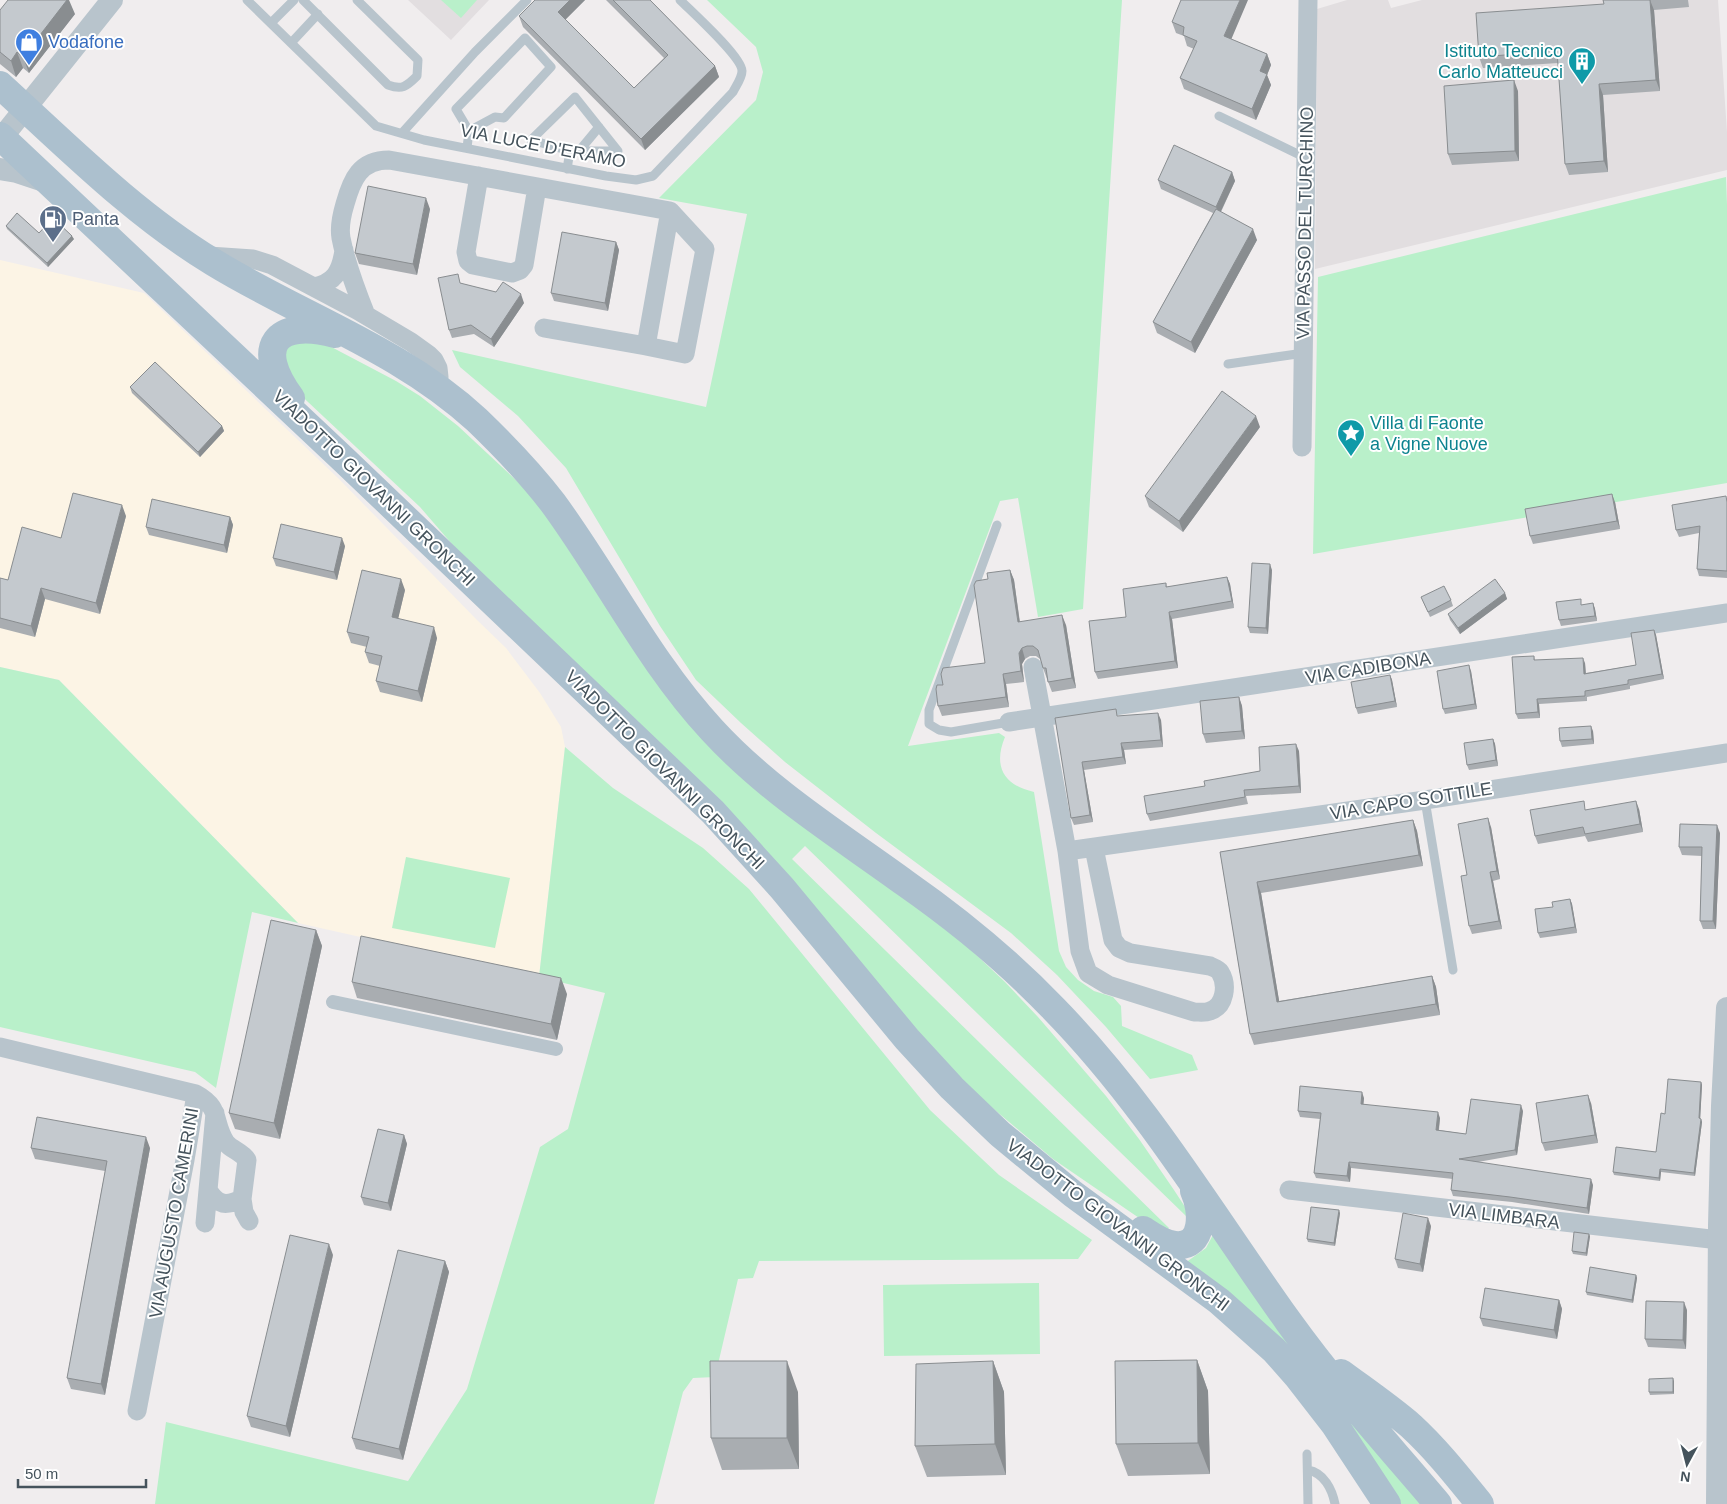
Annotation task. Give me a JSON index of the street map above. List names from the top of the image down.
{
  "streets": {
    "main road": ["VIADOTTO GIOVANNI GRONCHI"],
    "street": [
      "VIA PASSO DEL TURCHINO",
      "VIA CADIBONA",
      "VIA CAPO SOTTILE",
      "VIA AUGUSTO CAMERINI",
      "VIA LIMBARA"
    ],
    "lane": ["VIA LUCE D'ERAMO"]
  },
  "places": {
    "shop": ["Vodafone"],
    "building": ["Istituto Tecnico Carlo Matteucci"],
    "fuel station": ["Panta"],
    "place": ["Villa di Faonte a Vigne Nuove"]
  },
  "scale_bar": "50 m",
  "north": "bottom"
}
